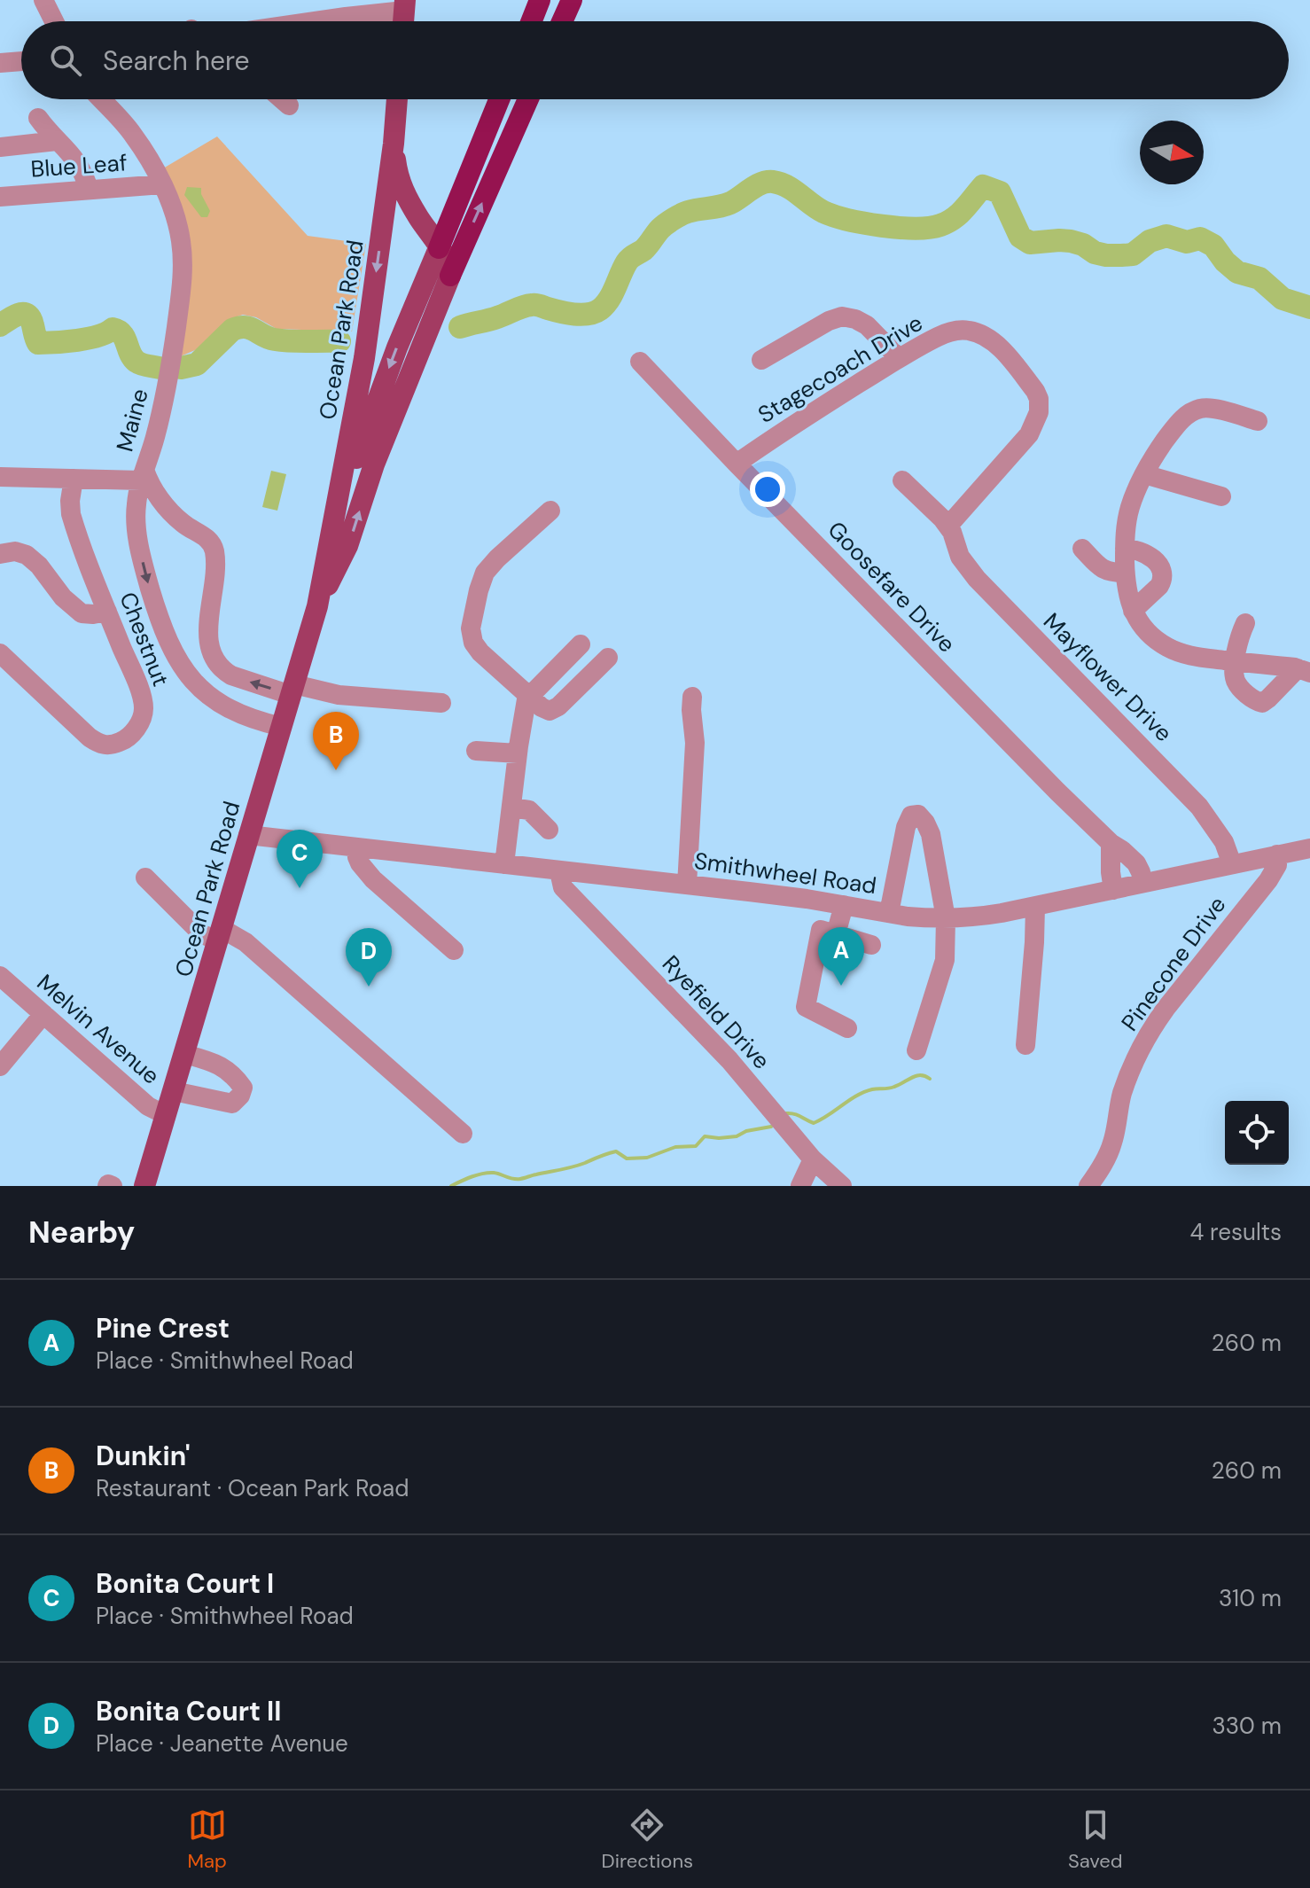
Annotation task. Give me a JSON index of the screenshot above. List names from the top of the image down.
{
  "streets": {
    "main road": ["Ocean Park Road"],
    "street": [
      "Blue Leaf",
      "Stagecoach Drive",
      "Maine",
      "Goosefare Drive",
      "Chestnut",
      "Mayflower Drive",
      "Smithwheel Road",
      "Pinecone Drive",
      "Ryefield Drive",
      "Melvin Avenue"
    ]
  },
  "crossings": [
    ["Blue Leaf", "Maine"],
    ["Ocean Park Road", "Maine"],
    ["Ocean Park Road", "Smithwheel Road"],
    ["Ocean Park Road", "Melvin Avenue"],
    ["Stagecoach Drive", "Goosefare Drive"],
    ["Stagecoach Drive", "Mayflower Drive"],
    ["Goosefare Drive", "Smithwheel Road"],
    ["Mayflower Drive", "Smithwheel Road"],
    ["Smithwheel Road", "Pinecone Drive"],
    ["Smithwheel Road", "Ryefield Drive"]
  ],
  "north": "right",
  "page": {
    "search": "Search here",
    "pins": [
      "B",
      "C",
      "A",
      "D"
    ],
    "heading": ["Nearby", "4 results"],
    "list": [
      {
        "mark": "A",
        "name": "Pine Crest",
        "note": "Place · Smithwheel Road",
        "value": "260 m"
      },
      {
        "mark": "B",
        "name": "Dunkin'",
        "note": "Restaurant · Ocean Park Road",
        "value": "260 m"
      },
      {
        "mark": "C",
        "name": "Bonita Court I",
        "note": "Place · Smithwheel Road",
        "value": "310 m"
      },
      {
        "mark": "D",
        "name": "Bonita Court II",
        "note": "Place · Jeanette Avenue",
        "value": "330 m"
      }
    ],
    "nav": ["Map", "Directions", "Saved"]
  }
}
